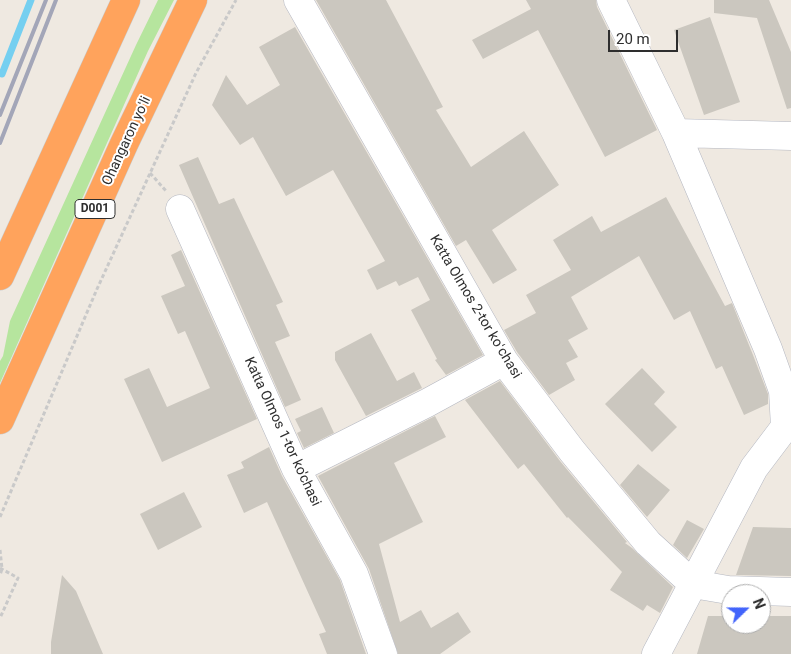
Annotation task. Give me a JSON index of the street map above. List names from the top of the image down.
{
  "streets": {
    "highway": ["Ohangaron yoʻli", "D001"],
    "street": ["Katta Olmos 2-tor koʻchasi", "Katta Olmos 1-tor ko'chasi"]
  },
  "scale_bar": "20 m",
  "north": "right"
}
